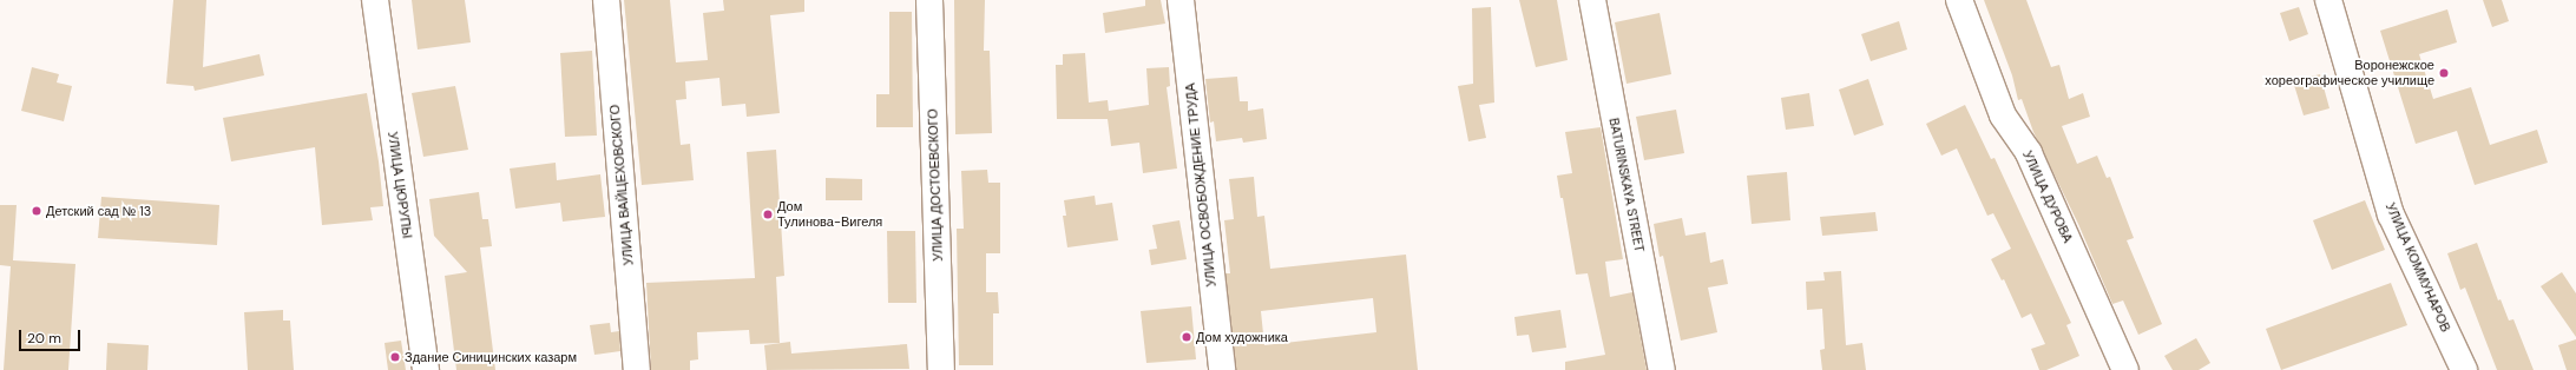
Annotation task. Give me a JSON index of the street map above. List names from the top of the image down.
{
  "streets": {
    "street": [
      "УЛИЦА ЦЮРУПЫ",
      "УЛИЦА ВАЙЦЕХОВСКОГО",
      "УЛИЦА ДОСТОЕВСКОГО",
      "УЛИЦА ОСВОБОЖДЕНИЕ ТРУДА",
      "BATURINSKAYA STREET",
      "УЛИЦА ДУРОВА",
      "УЛИЦА КОММУНАРОВ"
    ]
  },
  "places": [
    "Воронежское хореографическое училище",
    "Детский сад № 13",
    "Дом Тулинова-Вигеля",
    "Дом художника",
    "Здание Синицинских казарм"
  ],
  "scale_bar": "20 m"
}
